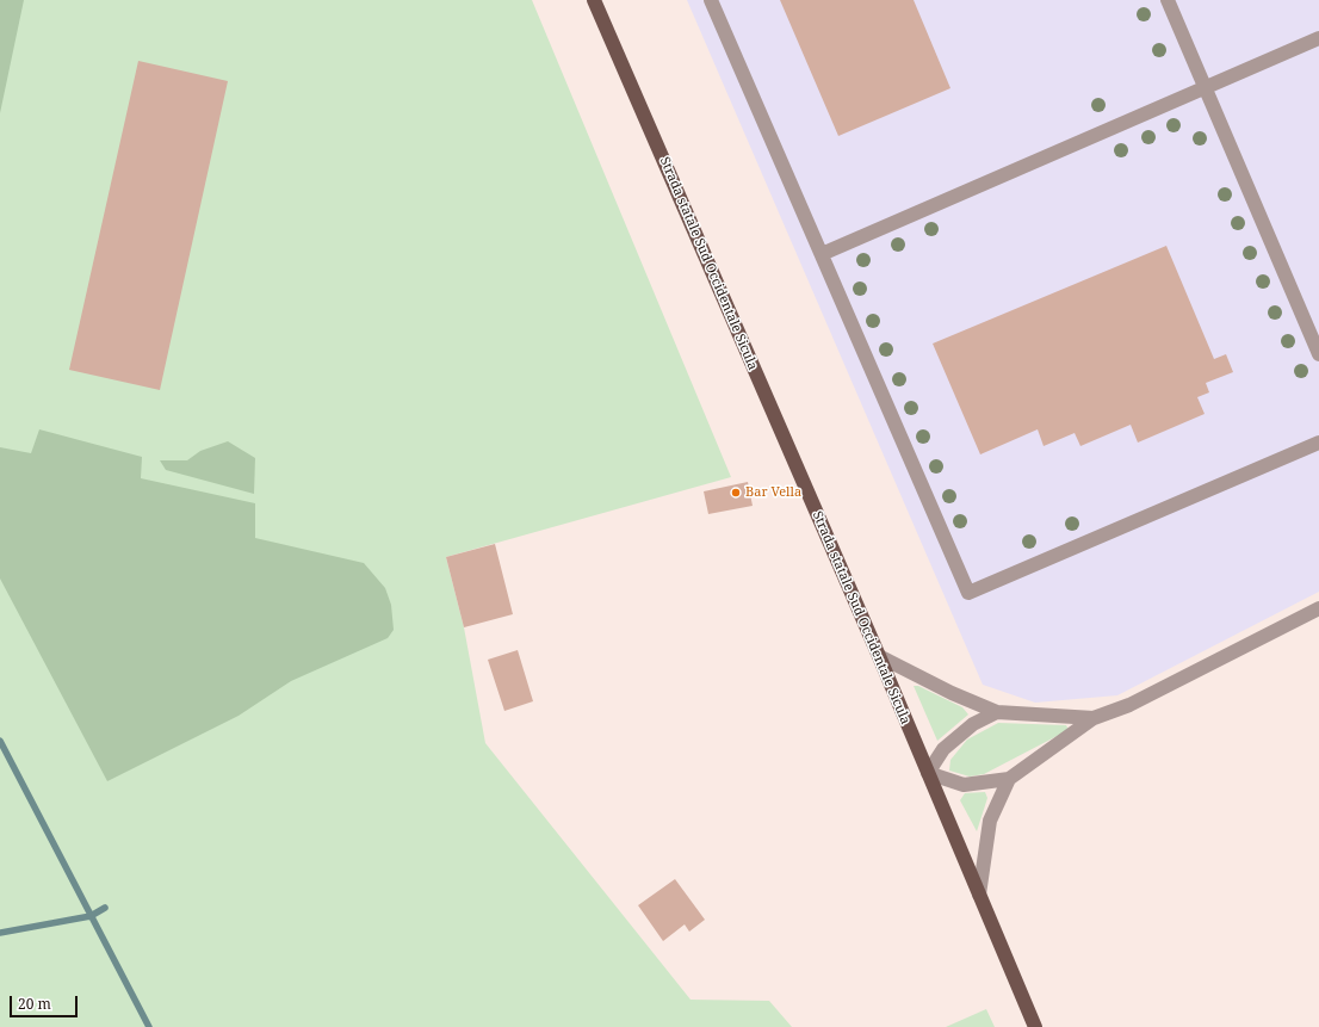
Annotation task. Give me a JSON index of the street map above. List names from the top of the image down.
{
  "streets": {
    "main road": ["Strada statale Sud Occidentale Sicula"]
  },
  "places": ["Bar Vella"],
  "scale_bar": "20 m"
}
